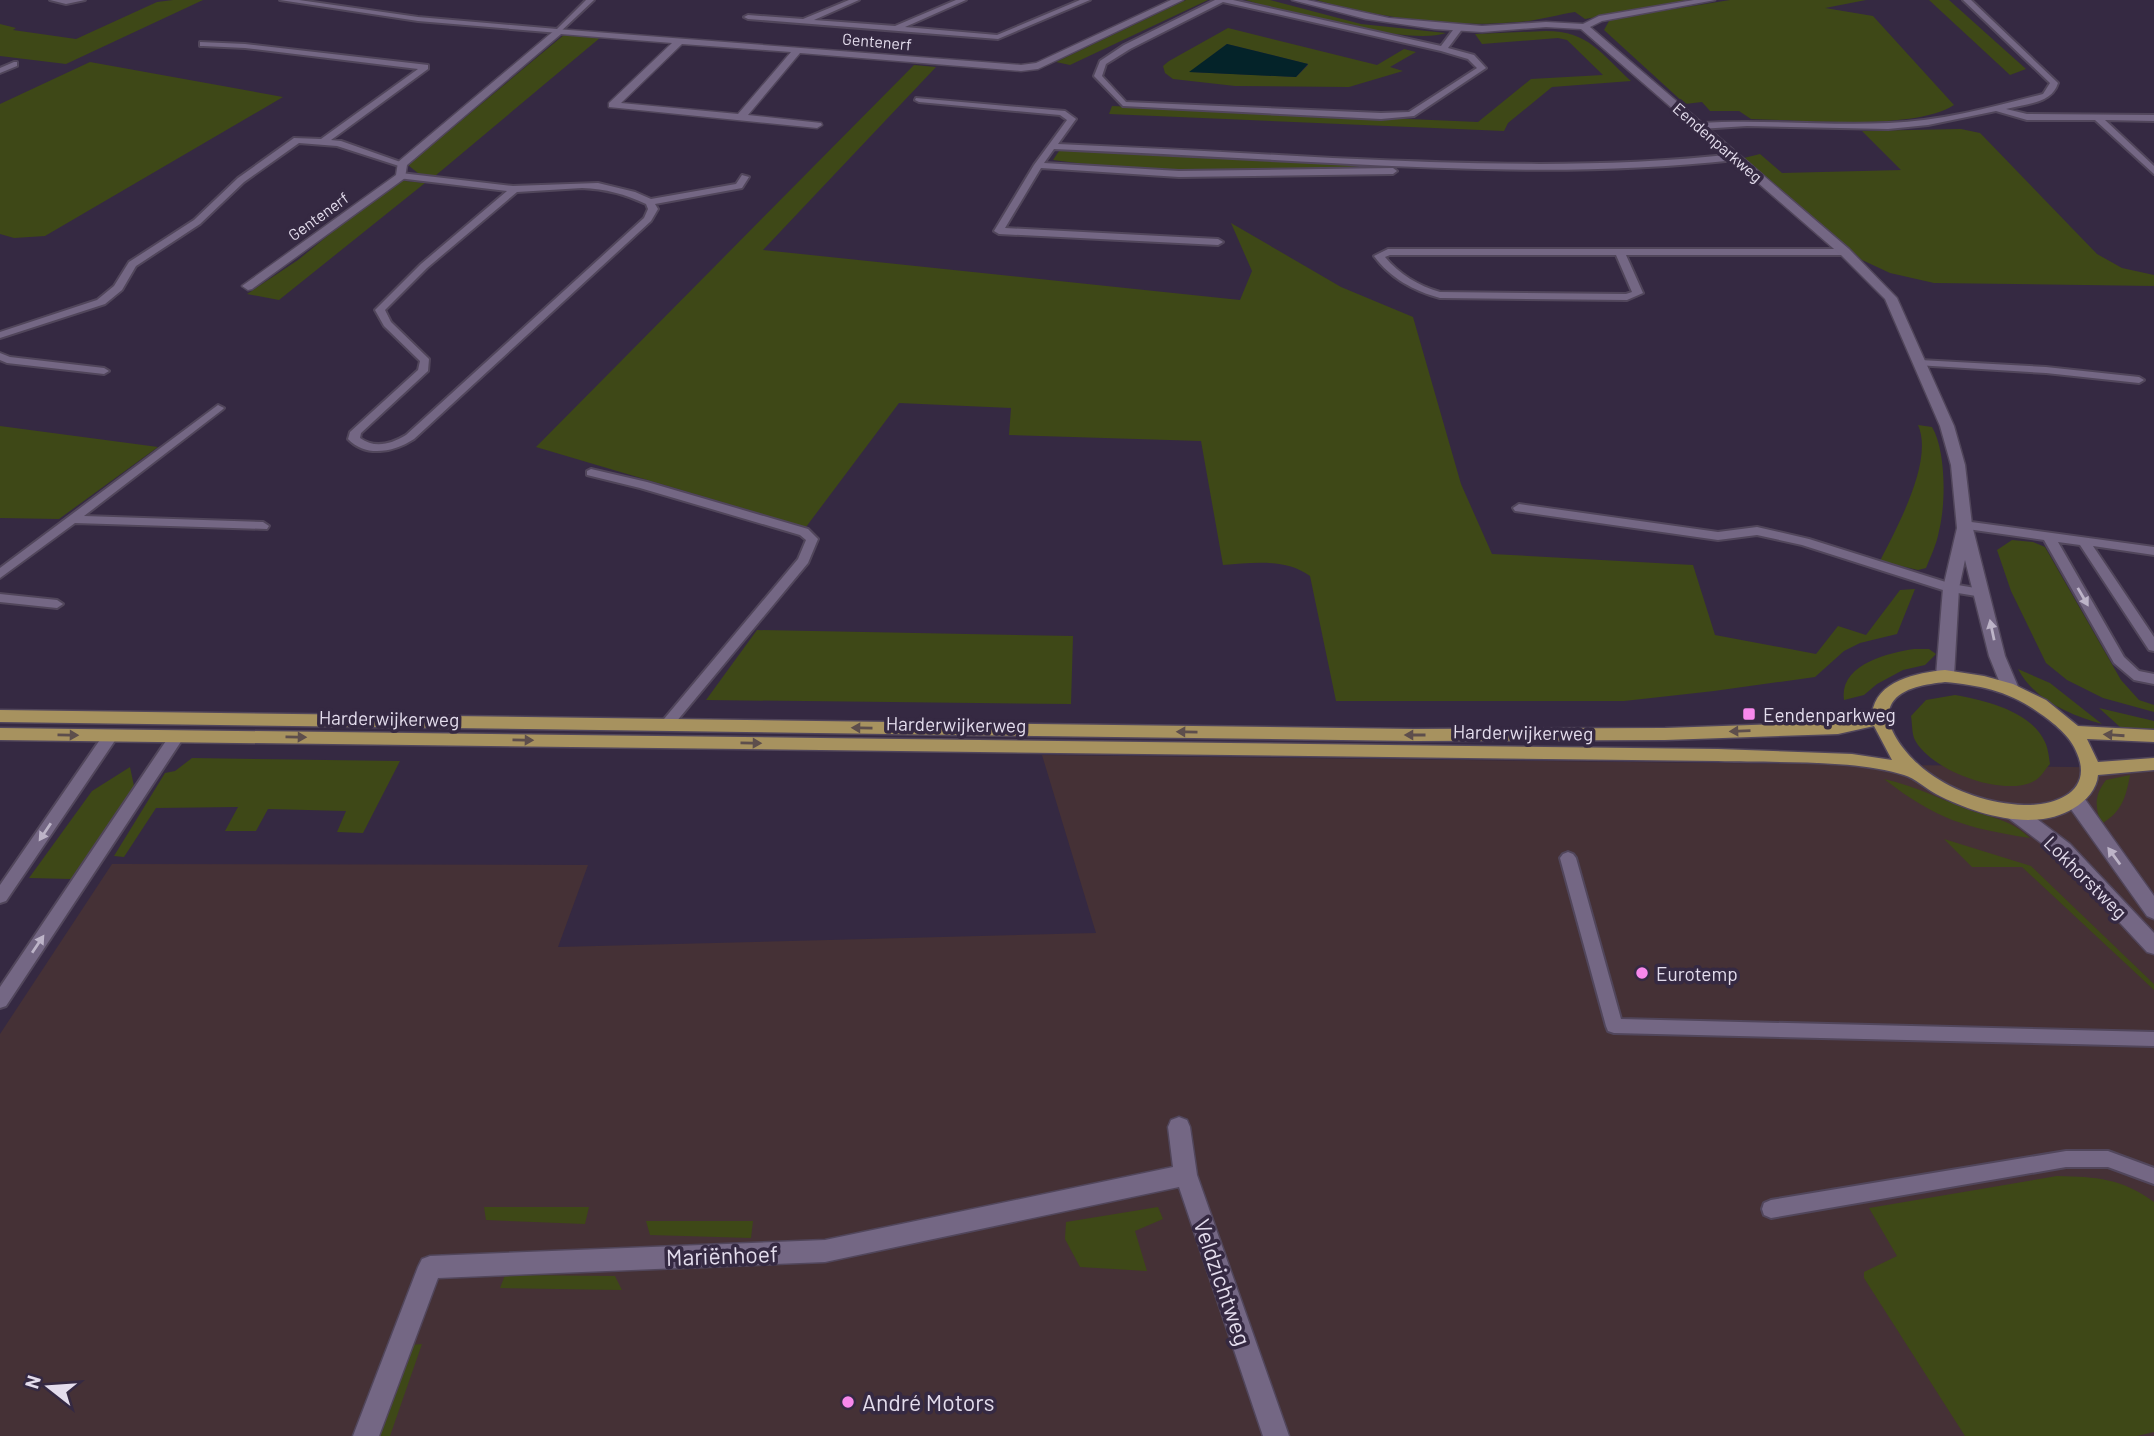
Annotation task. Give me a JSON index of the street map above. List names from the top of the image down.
{
  "streets": {
    "main road": ["Harderwijkerweg"],
    "street": [
      "Gentenerf",
      "Eendenparkweg",
      "Lokhorstweg",
      "Mariënhoef",
      "Veldzichtweg"
    ]
  },
  "crossings": [
    ["Eendenparkweg", "Harderwijkerweg"],
    ["Eendenparkweg", "Lokhorstweg"],
    ["Harderwijkerweg", "Lokhorstweg"],
    ["Mariënhoef", "Veldzichtweg"]
  ],
  "places": {
    "transit": ["Eendenparkweg"],
    "other": ["Eurotemp", "André Motors"]
  },
  "north": "left"
}
